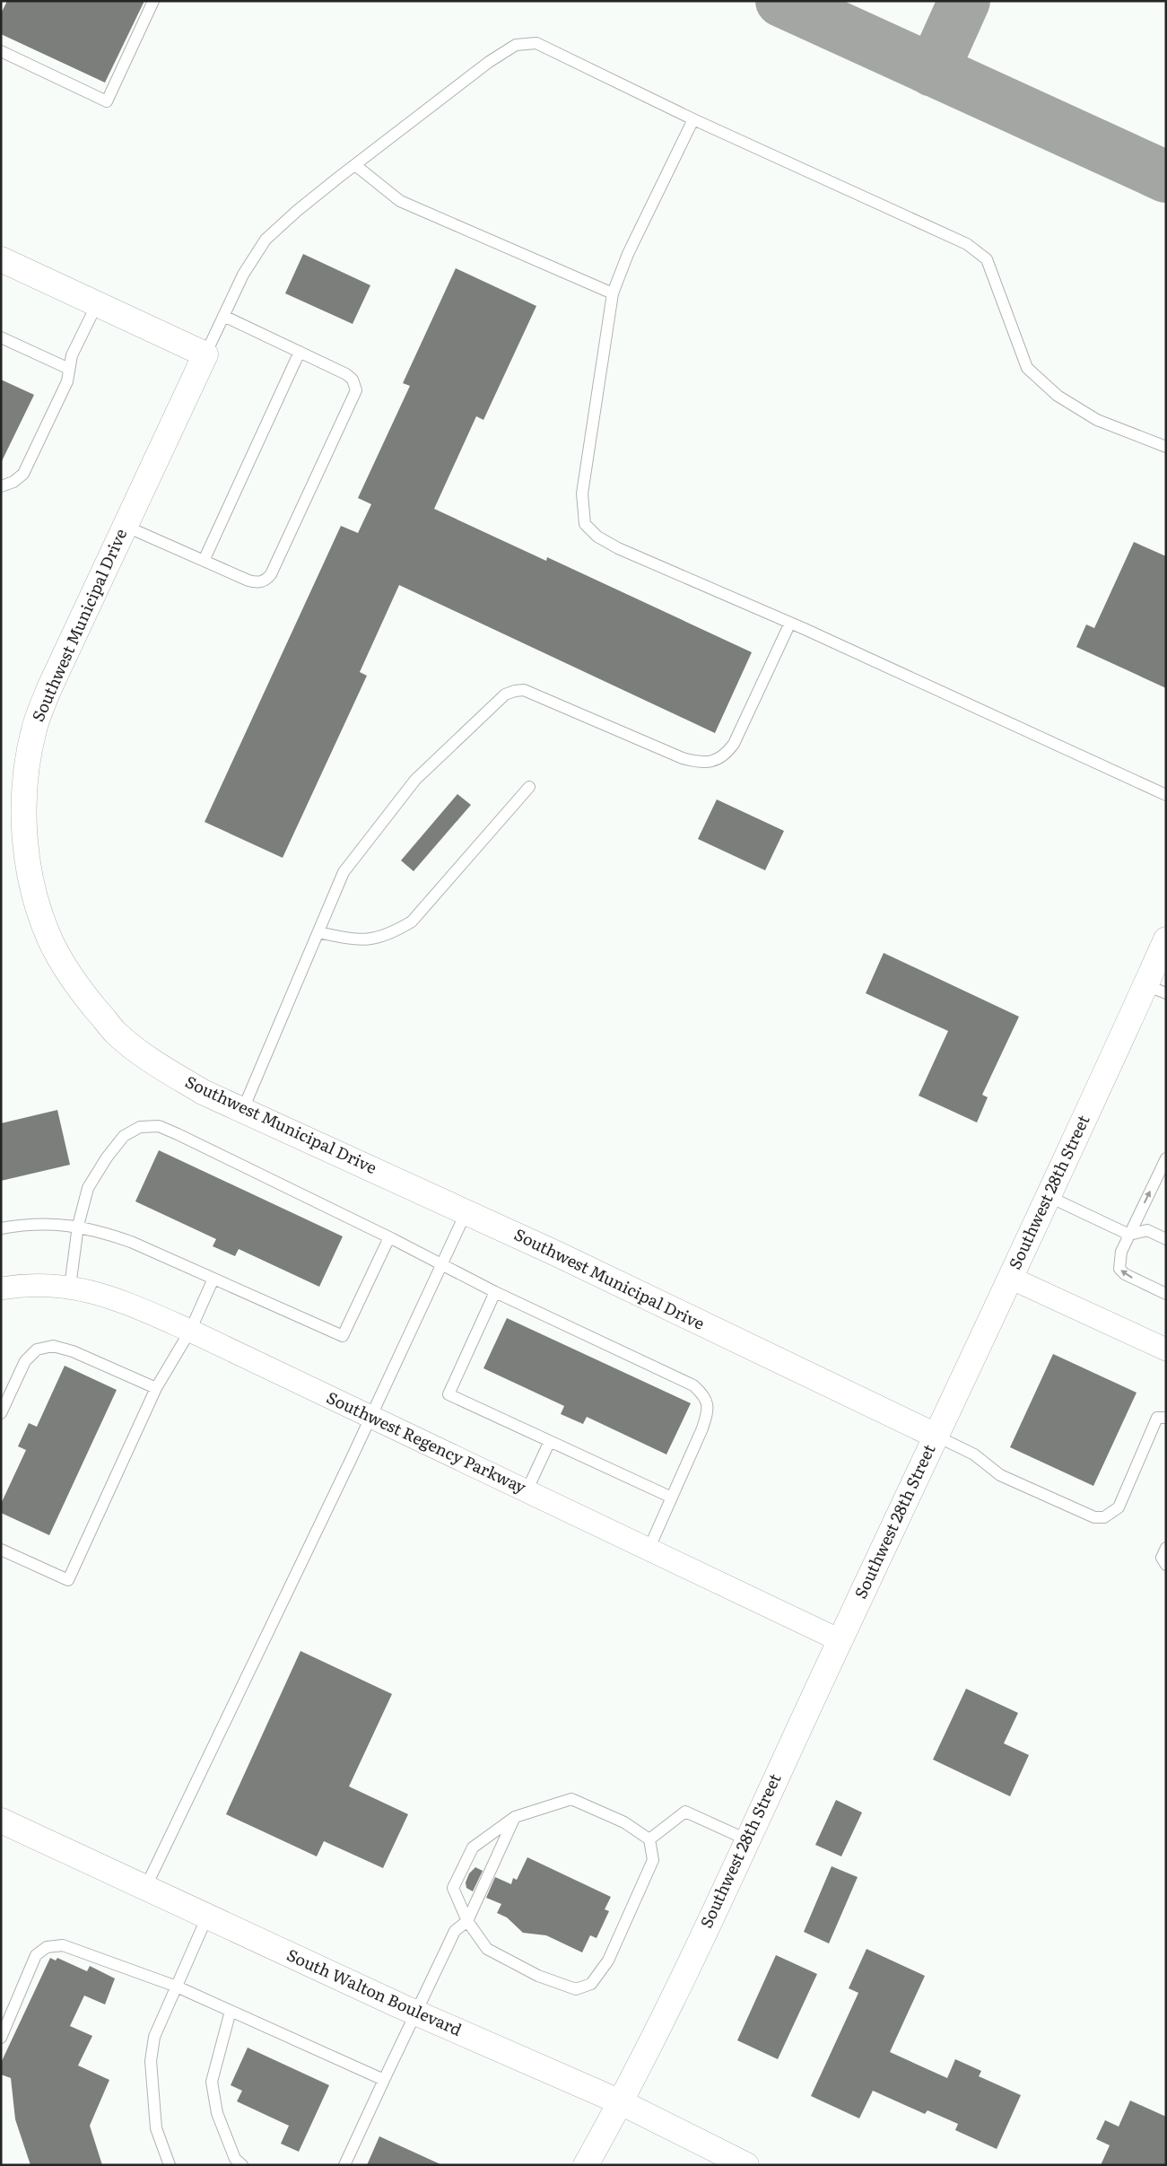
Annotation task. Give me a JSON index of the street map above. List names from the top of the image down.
{
  "streets": {
    "street": [
      "Southwest Municipal Drive",
      "Southwest 28th Street",
      "Southwest Regency Parkway",
      "South Walton Boulevard"
    ]
  },
  "crossings": [
    ["Southwest Municipal Drive", "Southwest 28th Street"],
    ["Southwest 28th Street", "Southwest Regency Parkway"],
    ["Southwest 28th Street", "South Walton Boulevard"]
  ]
}
